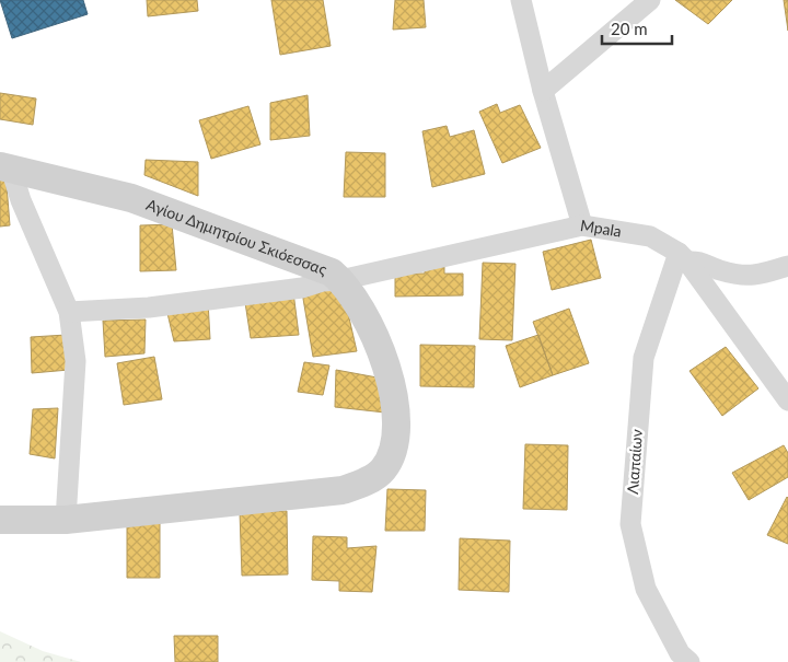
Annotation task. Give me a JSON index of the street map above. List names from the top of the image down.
{
  "streets": {
    "street": ["Mpala", "Αγίου Δημητρίου Σκιόεσσας", "Λιαπαίων"]
  },
  "crossings": [
    ["Mpala", "Αγίου Δημητρίου Σκιόεσσας"],
    ["Mpala", "Λιαπαίων"]
  ],
  "scale_bar": "20 m"
}
